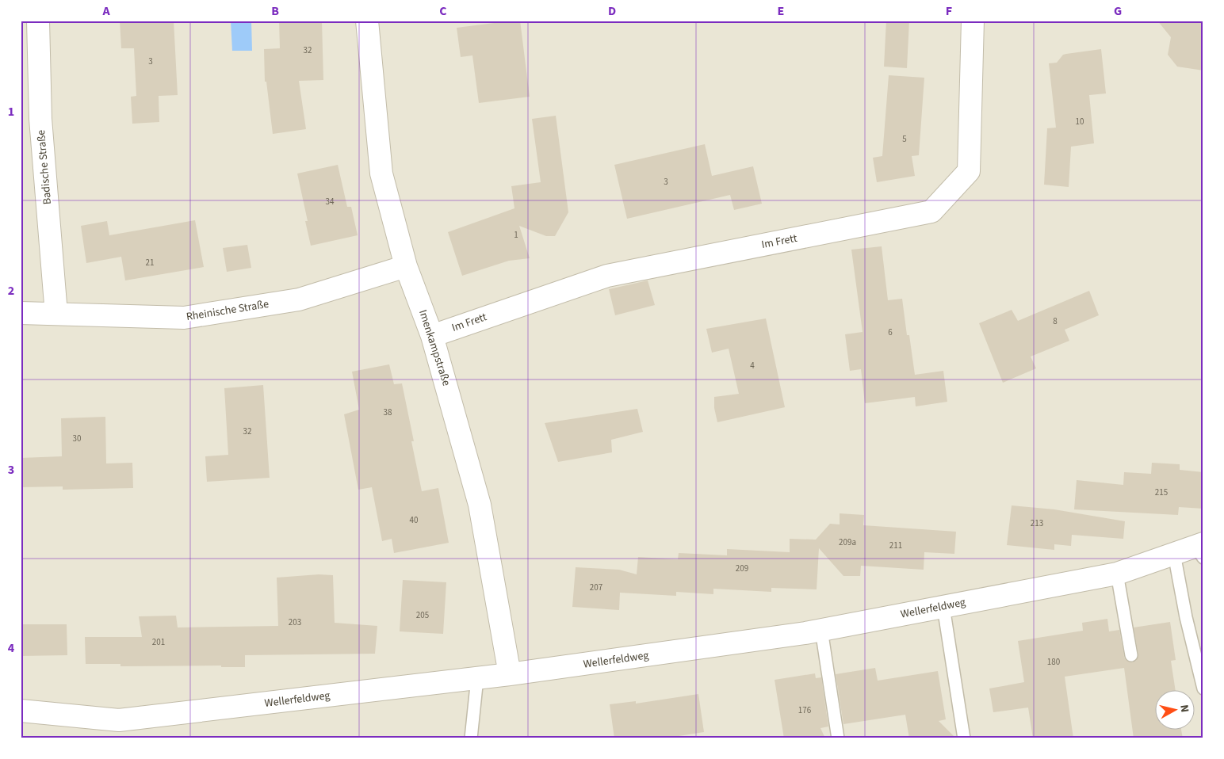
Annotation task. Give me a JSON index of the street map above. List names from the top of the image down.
{
  "streets": {
    "street": [
      "Badische Straße",
      "Im Frett",
      "Rheinische Straße",
      "Imenkampstraße",
      "Wellerfeldweg"
    ]
  },
  "crossings": [
    ["Badische Straße", "Rheinische Straße"],
    ["Im Frett", "Imenkampstraße"],
    ["Rheinische Straße", "Imenkampstraße"],
    ["Imenkampstraße", "Wellerfeldweg"]
  ],
  "house_numbers": [
    "32",
    "3",
    "10",
    "5",
    "3",
    "34",
    "1",
    "21",
    "8",
    "6",
    "4",
    "38",
    "32",
    "30",
    "215",
    "40",
    "213",
    "209a",
    "211",
    "209",
    "207",
    "205",
    "203",
    "201",
    "180",
    "176"
  ],
  "north": "right",
  "grid": {
    "columns": [
      "A",
      "B",
      "C",
      "D",
      "E",
      "F",
      "G"
    ],
    "rows": [
      "1",
      "2",
      "3",
      "4"
    ]
  }
}
